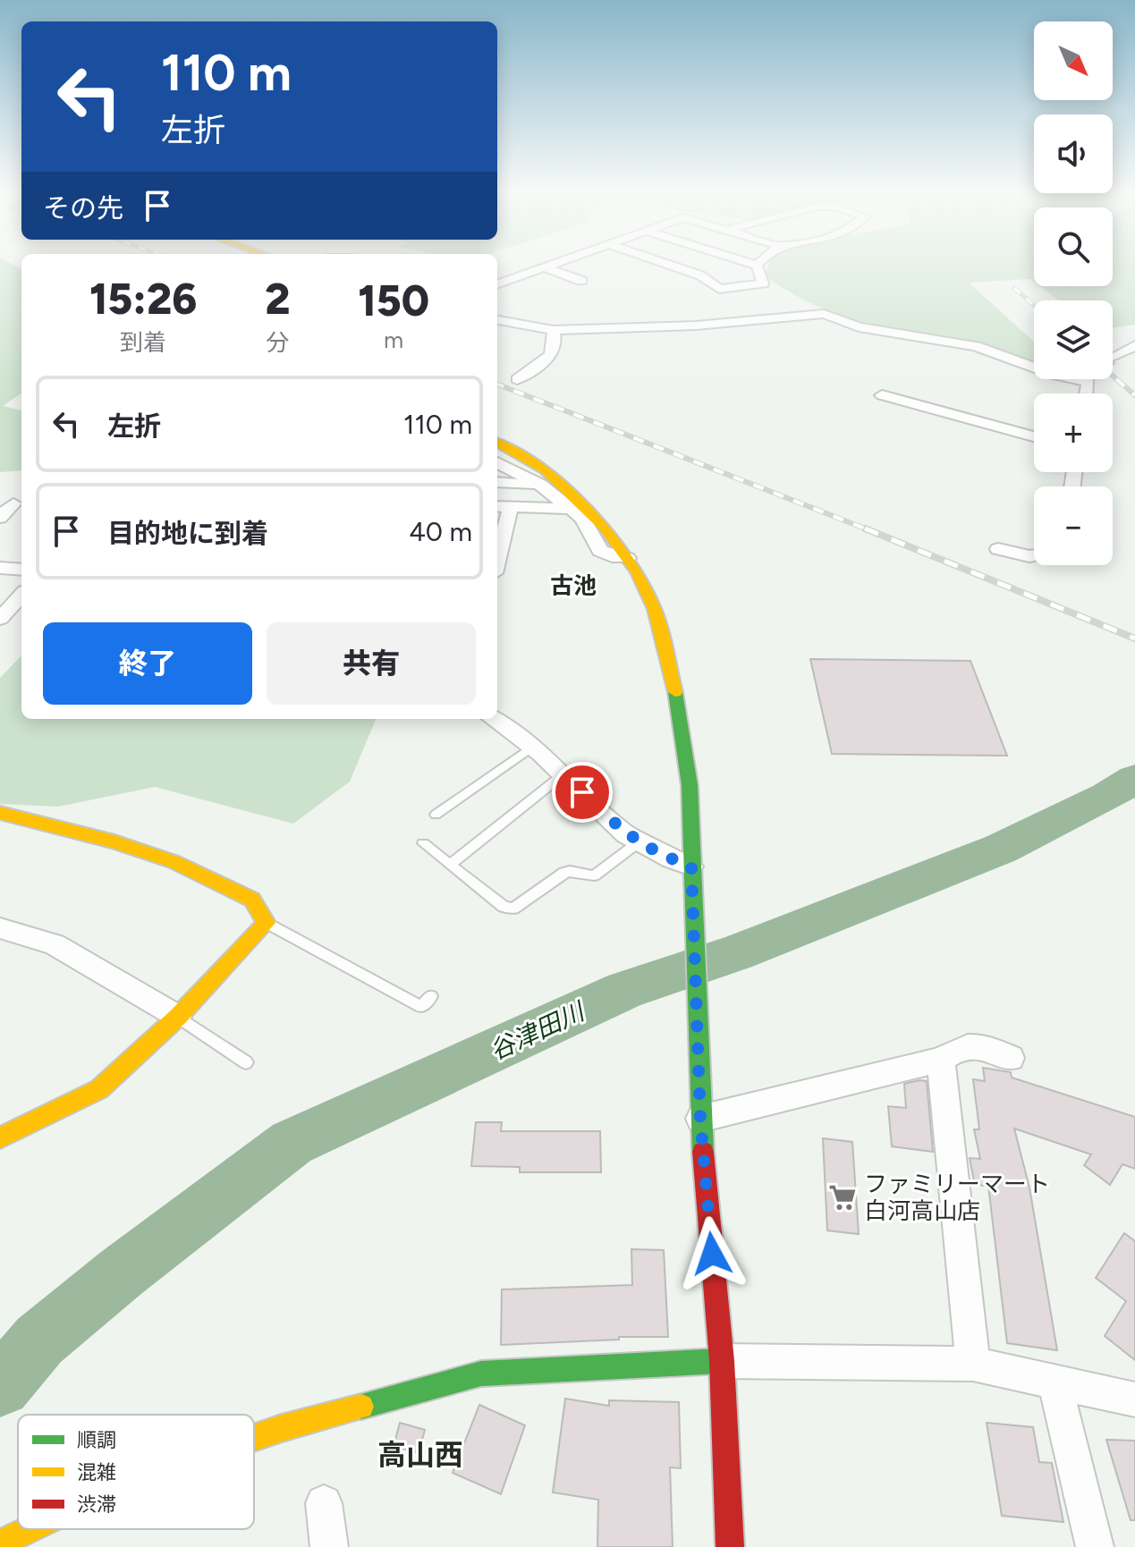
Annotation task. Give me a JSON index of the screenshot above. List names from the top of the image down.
{
  "districts": ["古池", "高山西"],
  "water": ["谷津田川"],
  "places": {
    "supermarket": ["ファミリーマート 白河高山店"]
  },
  "legend": ["順調", "混雑", "渋滞"],
  "north": "bottom right",
  "page": {
    "map_buttons": ["+", "−"],
    "turn": ["110 m", "左折"],
    "then": "その先",
    "eta": [
      "15:26",
      "到着",
      "2",
      "分",
      "150",
      "m"
    ],
    "list": [
      {
        "name": "左折",
        "value": "110 m"
      },
      {
        "name": "目的地に到着",
        "value": "40 m"
      }
    ],
    "buttons": ["終了", "共有"]
  }
}
